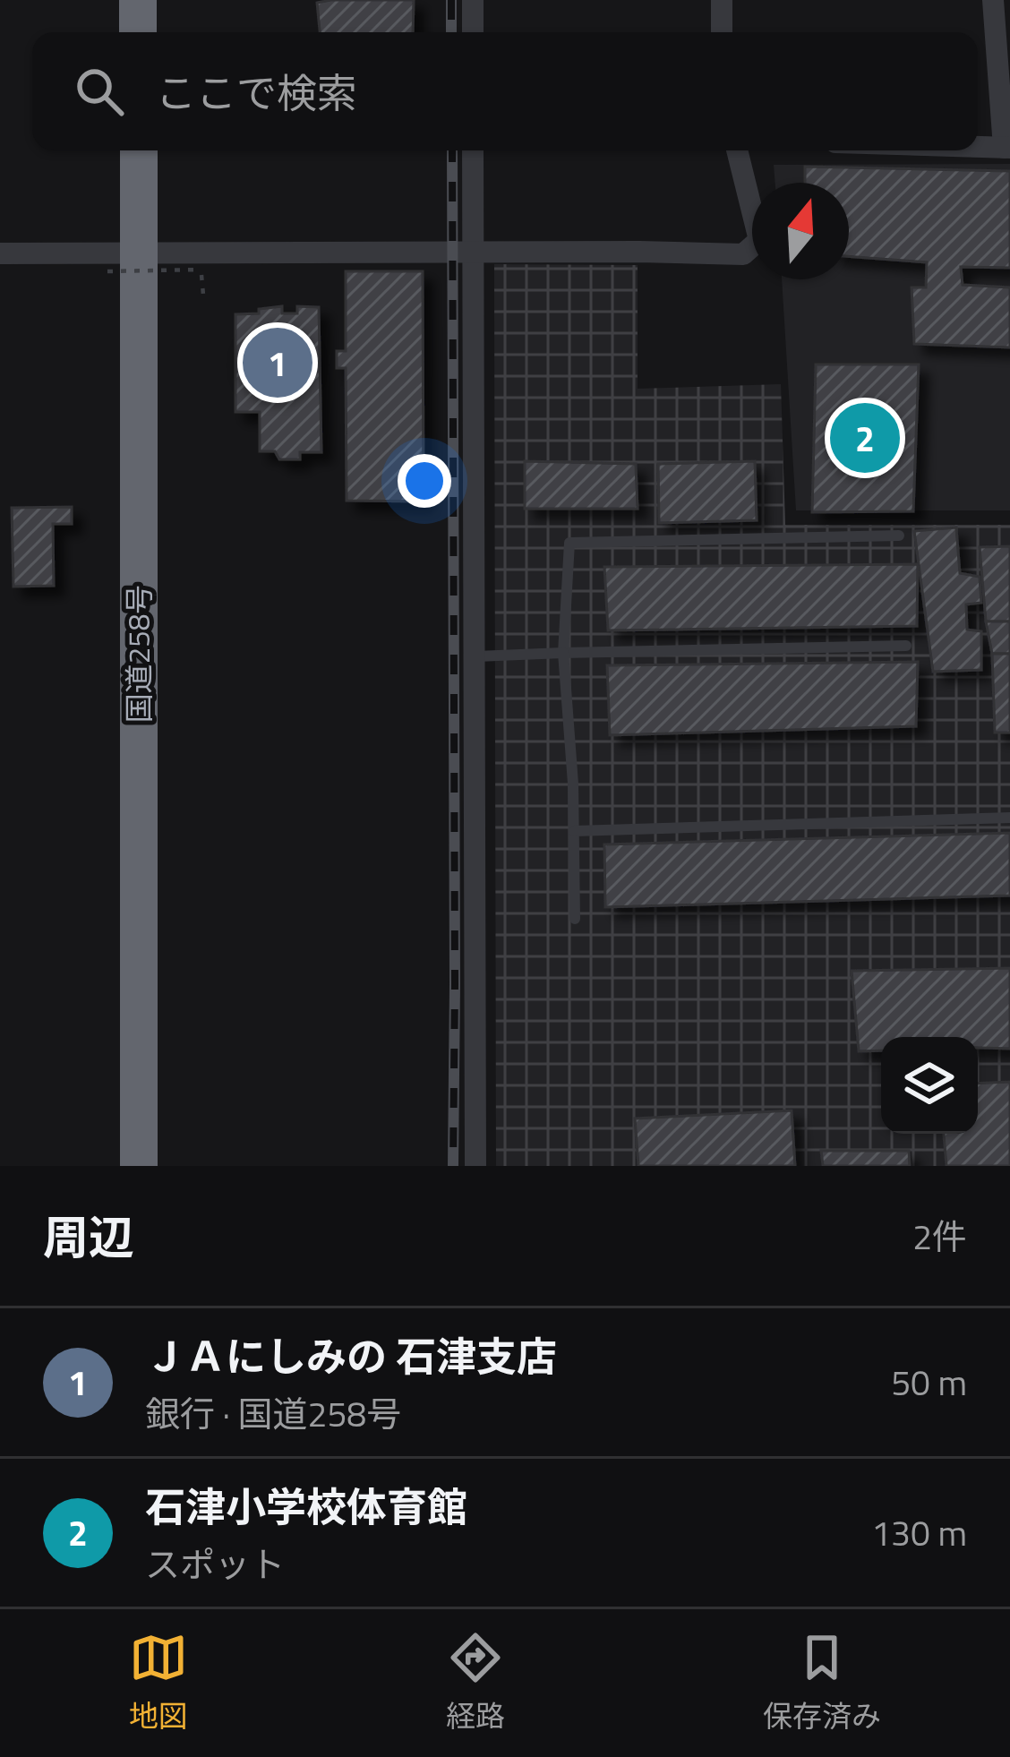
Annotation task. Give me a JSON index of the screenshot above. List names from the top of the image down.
{
  "streets": {
    "highway": ["国道258号"]
  },
  "north": "top",
  "page": {
    "search": "ここで検索",
    "pins": ["1", "2"],
    "heading": ["周辺", "2件"],
    "list": [
      {
        "mark": "1",
        "name": "ＪＡにしみの 石津支店",
        "note": "銀行 · 国道258号",
        "value": "50 m"
      },
      {
        "mark": "2",
        "name": "石津小学校体育館",
        "note": "スポット",
        "value": "130 m"
      }
    ],
    "nav": ["地図", "経路", "保存済み"]
  }
}
